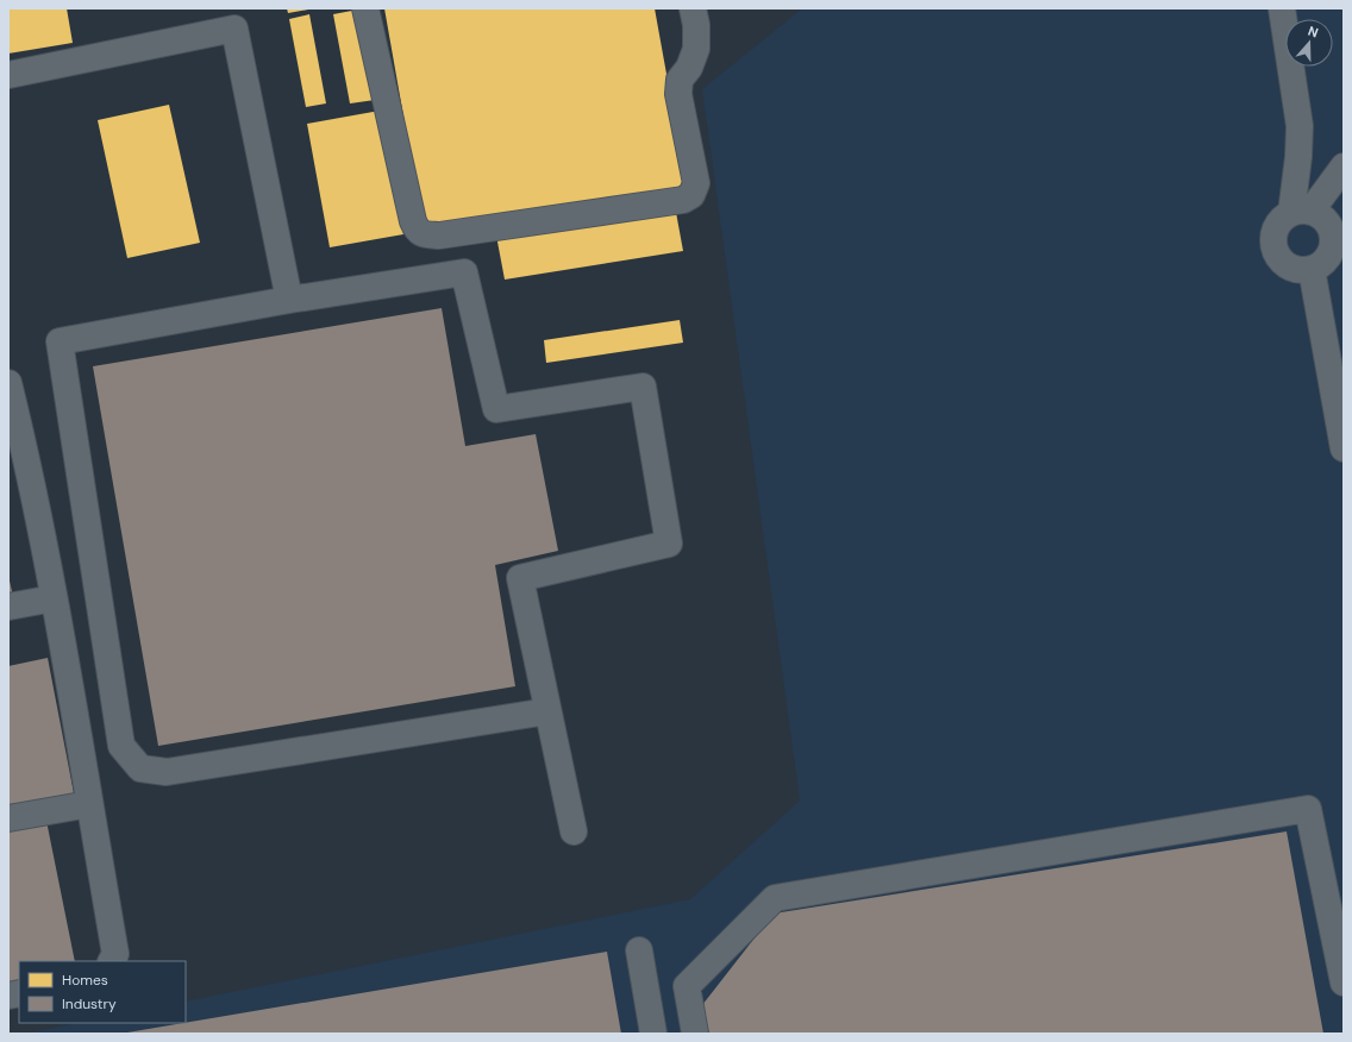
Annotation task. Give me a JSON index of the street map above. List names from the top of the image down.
{
  "legend": ["Homes", "Industry"],
  "north": "top"
}
